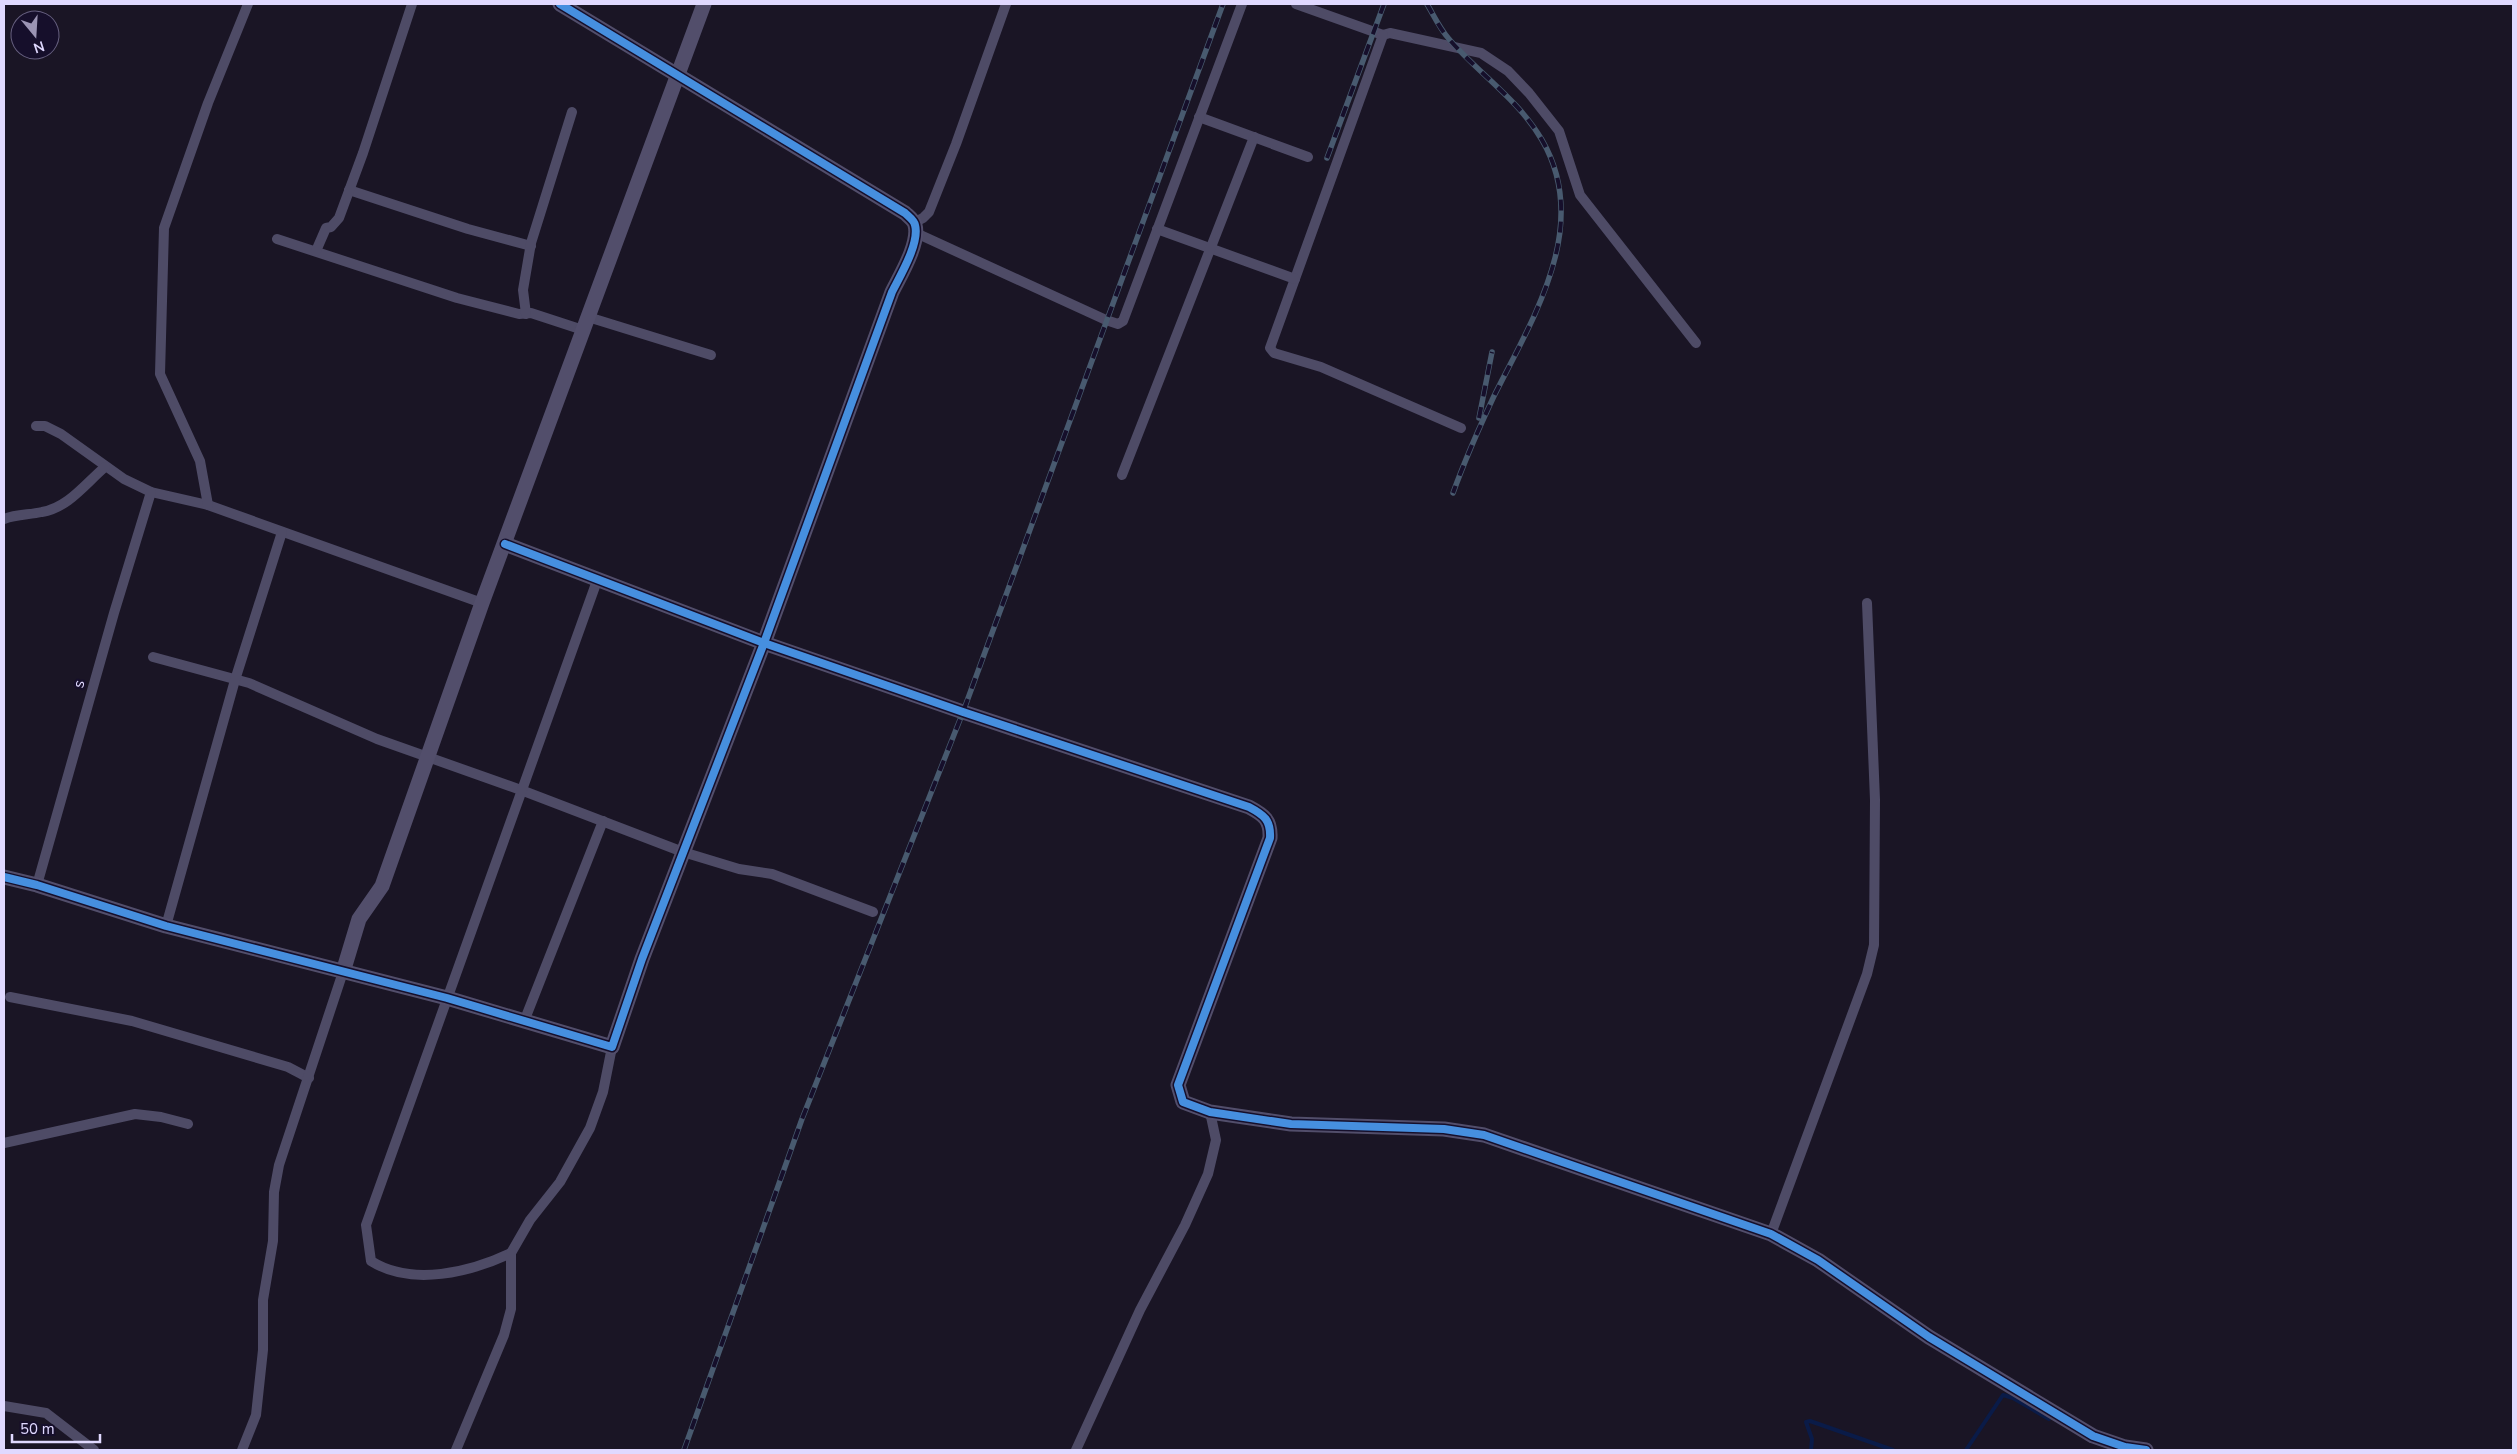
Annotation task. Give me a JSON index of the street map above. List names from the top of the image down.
{
  "streets": {
    "street": ["s"]
  },
  "scale_bar": "50 m",
  "north": "bottom"
}
